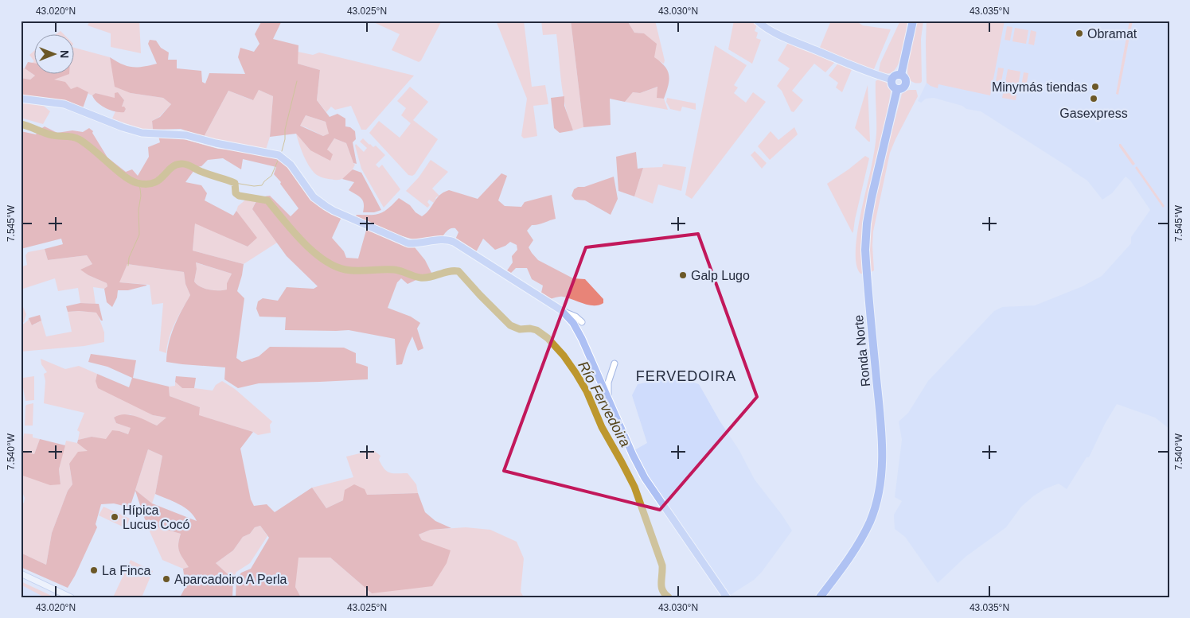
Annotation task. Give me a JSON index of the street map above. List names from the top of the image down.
{
  "streets": {
    "highway": ["Ronda Norte"]
  },
  "districts": ["FERVEDOIRA"],
  "water": ["Río Fervedoira"],
  "places": [
    "Obramat",
    "Minymás tiendas",
    "Gasexpress",
    "Galp Lugo",
    "Hípica Lucus Cocó",
    "La Finca",
    "Aparcadoiro A Perla"
  ],
  "north": "right",
  "coordinates": [
    "43.020°N",
    "43.025°N",
    "43.030°N",
    "43.035°N",
    "7.545°W",
    "7.540°W"
  ]
}
